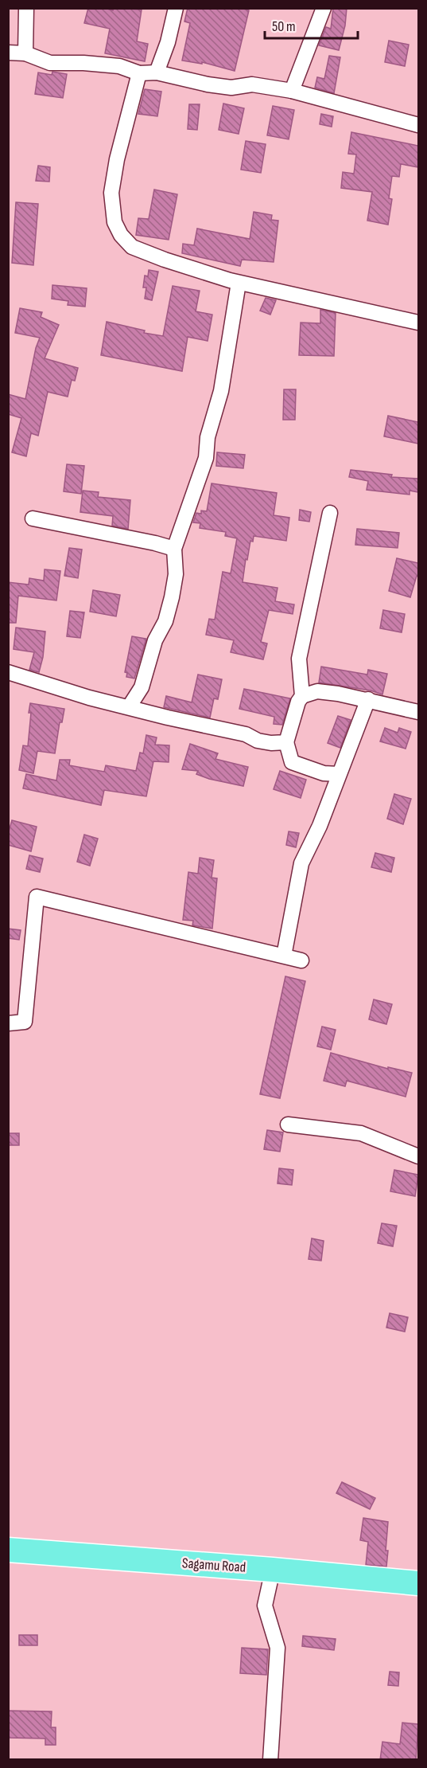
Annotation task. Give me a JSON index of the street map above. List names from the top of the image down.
{
  "streets": {
    "highway": ["Sagamu Road"]
  },
  "scale_bar": "50 m"
}
